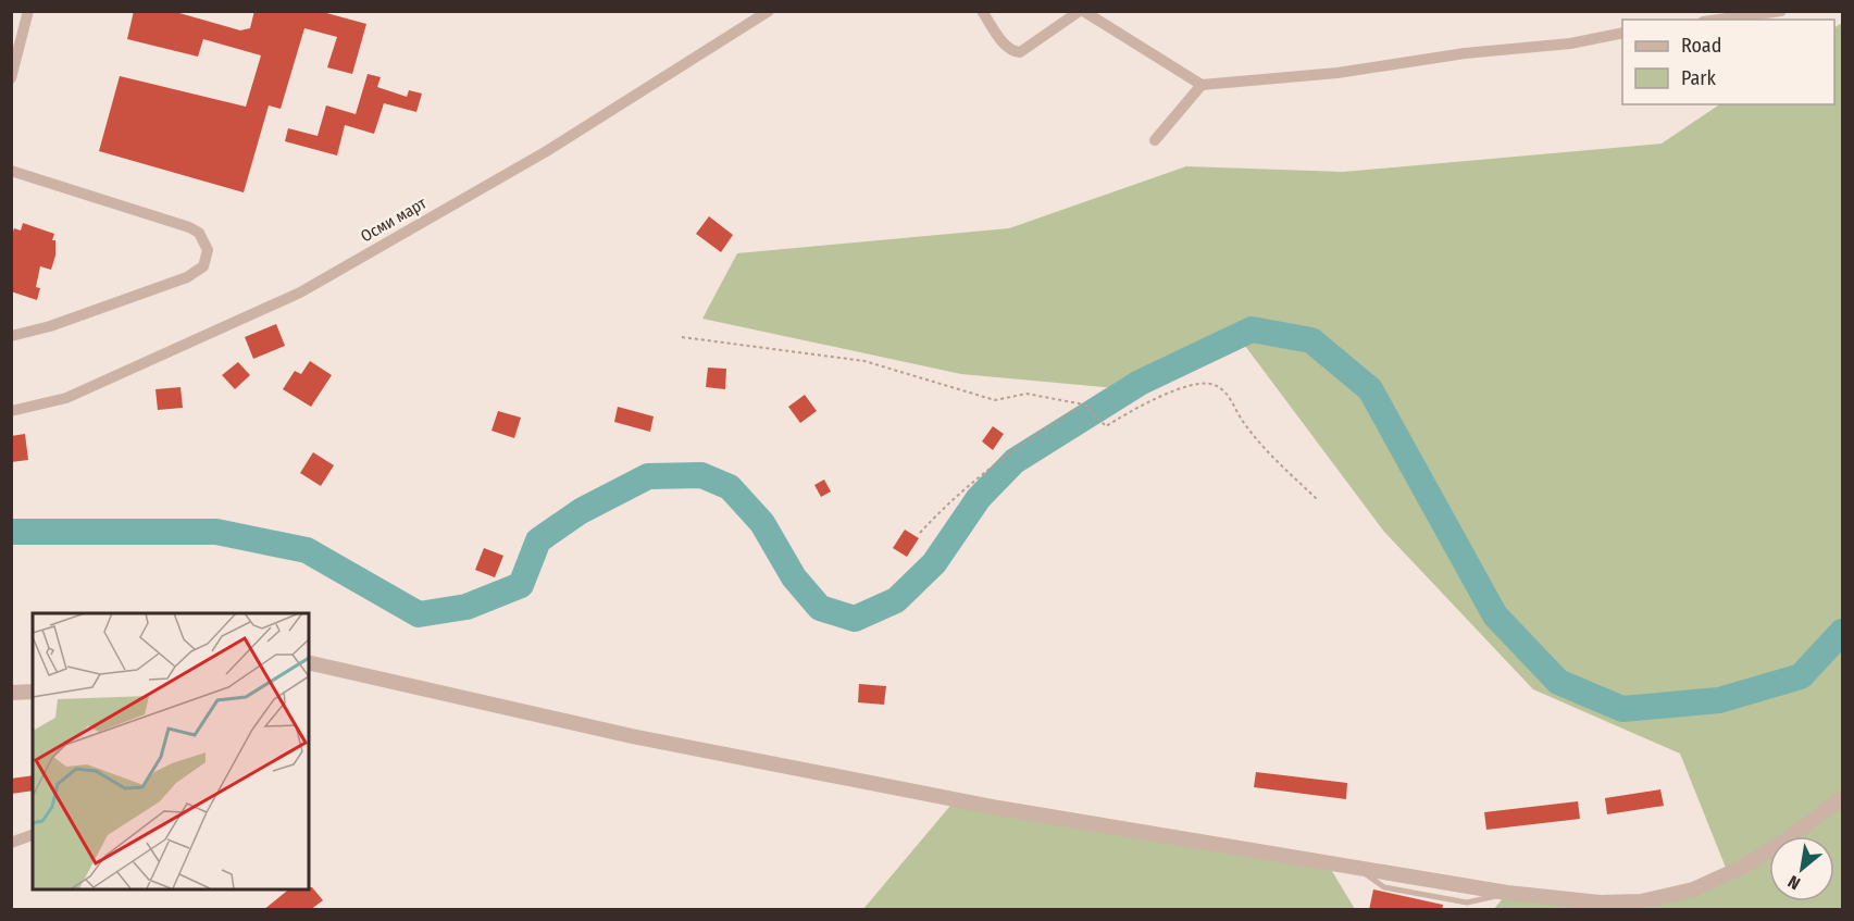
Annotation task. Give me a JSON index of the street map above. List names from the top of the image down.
{
  "streets": {
    "street": ["Осми март"]
  },
  "legend": ["Road", "Park"],
  "north": "bottom left"
}
